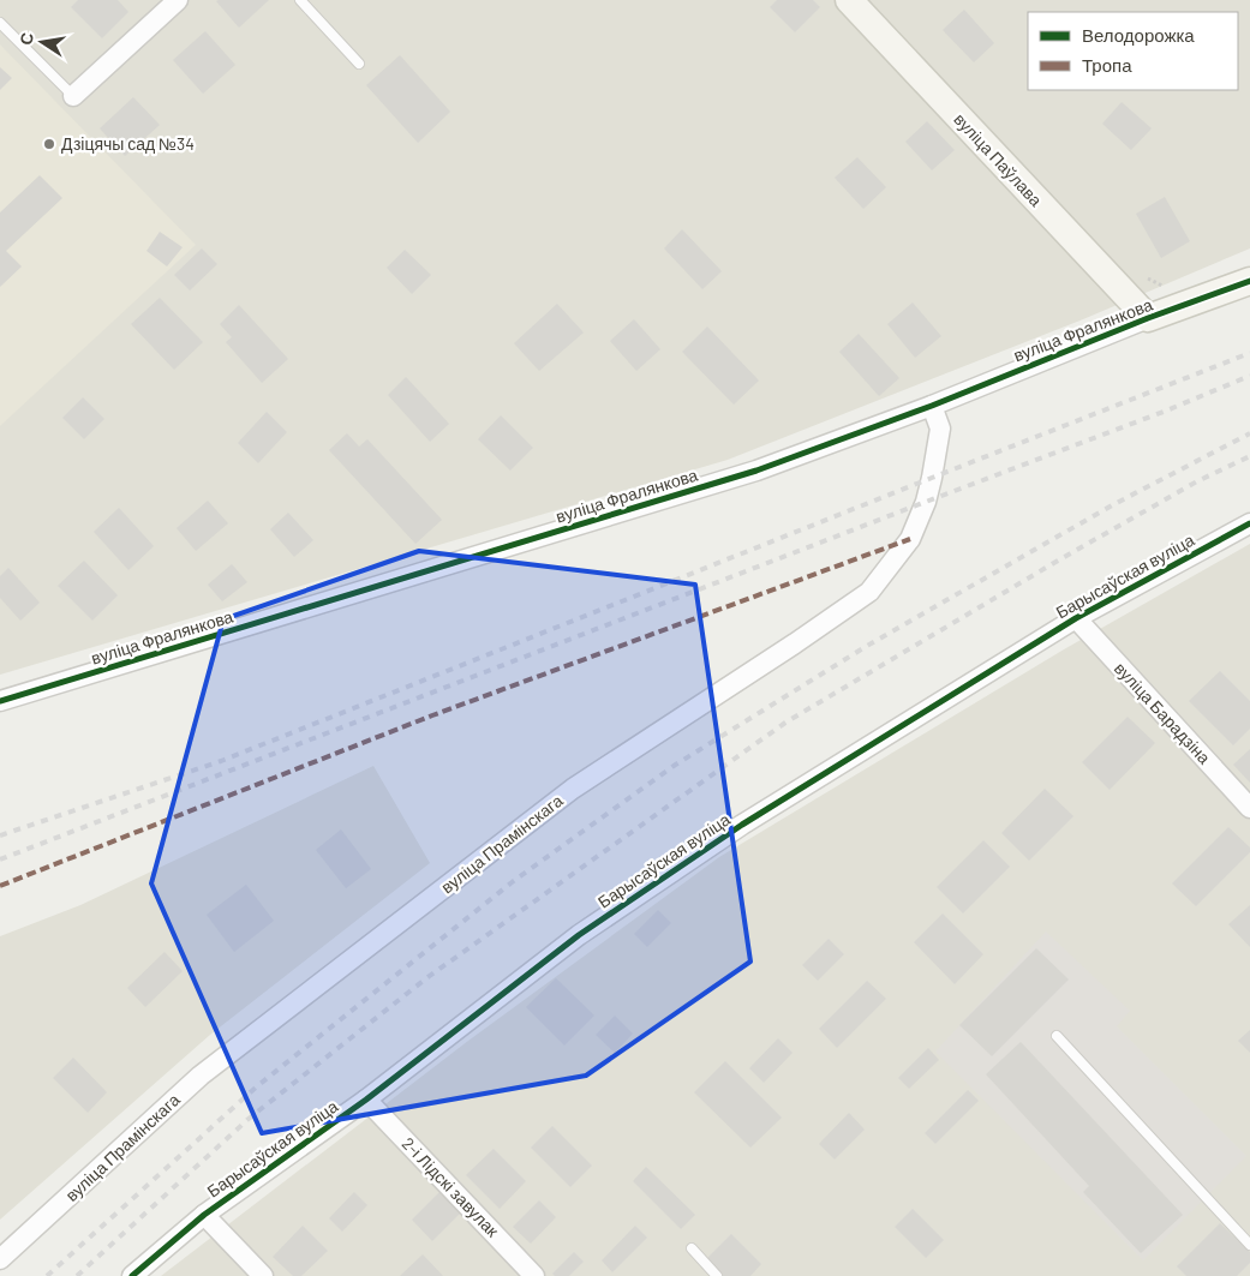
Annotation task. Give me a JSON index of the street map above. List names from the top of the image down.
{
  "streets": {
    "street": [
      "вуліца Паўлава",
      "вуліца Фралянкова",
      "Барысаўская вуліца",
      "вуліца Барадзіна",
      "вуліца Прамінскага",
      "2-і Лідскі завулак"
    ]
  },
  "crossings": [
    ["вуліца Паўлава", "вуліца Фралянкова"],
    ["вуліца Фралянкова", "вуліца Прамінскага"],
    ["Барысаўская вуліца", "вуліца Барадзіна"],
    ["Барысаўская вуліца", "2-і Лідскі завулак"]
  ],
  "places": ["Дзіцячы сад №34"],
  "legend": ["Велодорожка", "Тропа"],
  "north": "left"
}
